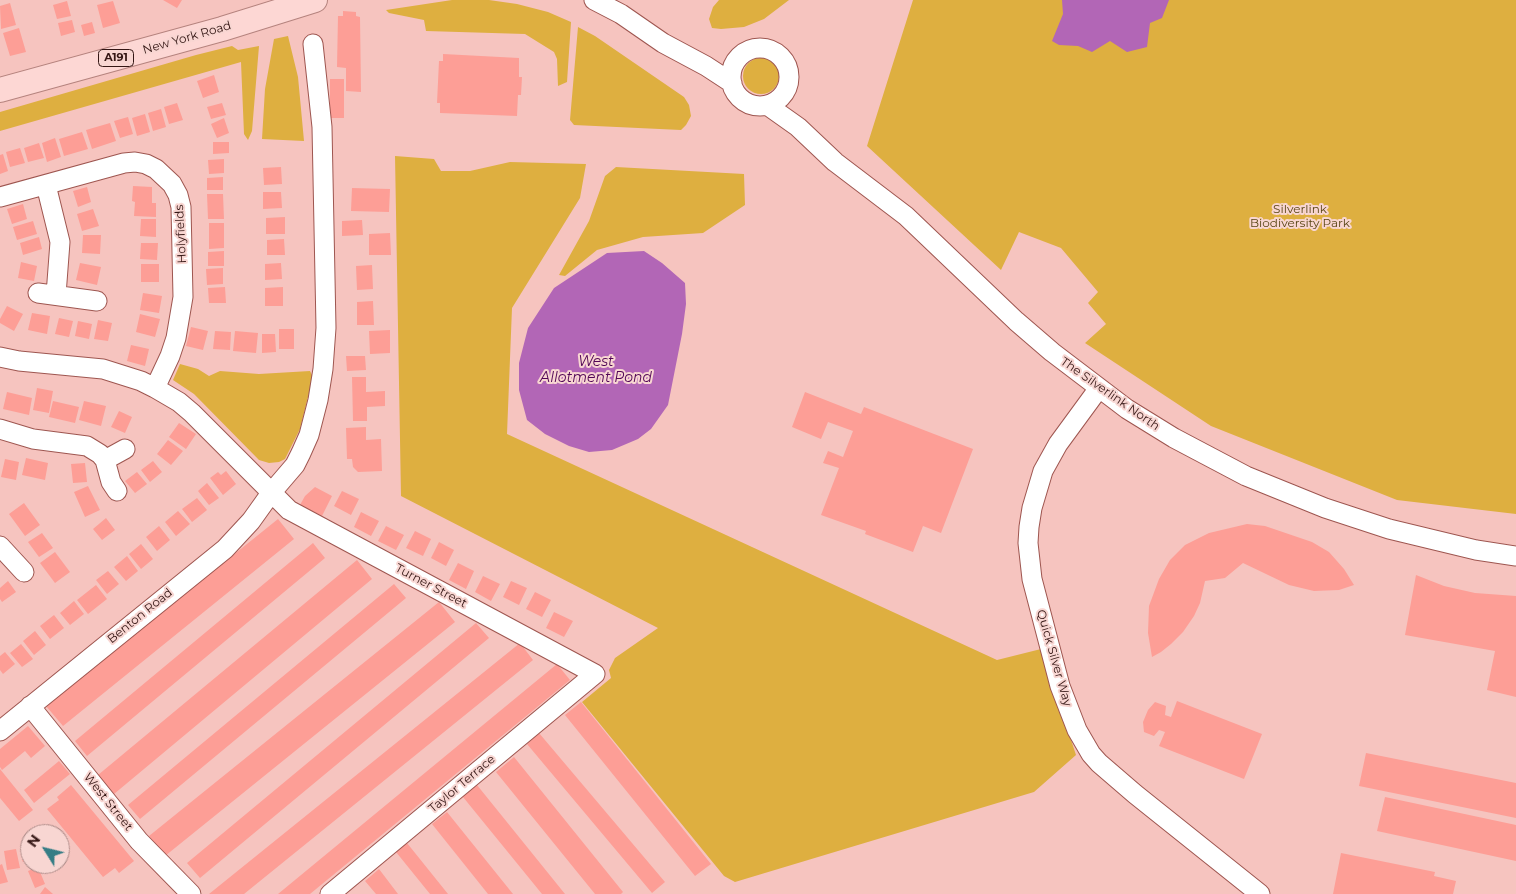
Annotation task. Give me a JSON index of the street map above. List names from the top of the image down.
{
  "streets": {
    "main road": ["New York Road", "A191"],
    "street": [
      "Holyfields",
      "The Silverlink North",
      "Turner Street",
      "Benton Road",
      "Quick Silver Way",
      "Taylor Terrace",
      "West Street"
    ]
  },
  "crossings": [
    ["The Silverlink North", "Quick Silver Way"],
    ["Turner Street", "Benton Road"],
    ["Turner Street", "Taylor Terrace"],
    ["Benton Road", "West Street"]
  ],
  "water": ["West Allotment Pond"],
  "parks": ["Silverlink Biodiversity Park"],
  "north": "top left"
}
